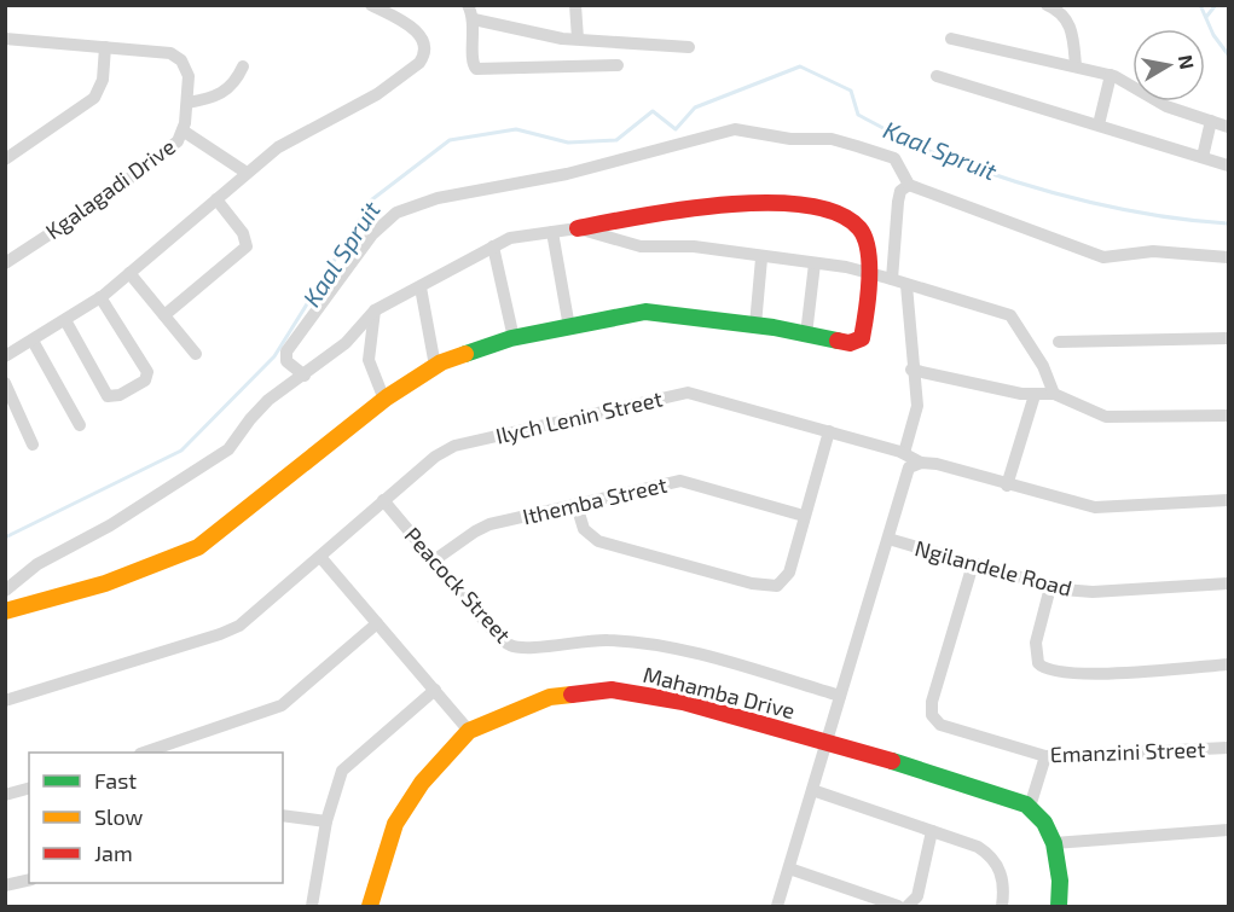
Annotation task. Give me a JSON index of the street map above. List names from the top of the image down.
{
  "streets": {
    "street": [
      "Kgalagadi Drive",
      "Ilych Lenin Street",
      "Ithemba Street",
      "Ngilandele Road",
      "Peacock Street",
      "Mahamba Drive",
      "Emanzini Street"
    ]
  },
  "crossings": [
    ["Ilych Lenin Street", "Peacock Street"],
    ["Ithemba Street", "Peacock Street"],
    ["Ngilandele Road", "Emanzini Street"]
  ],
  "water": ["Kaal Spruit"],
  "legend": ["Fast", "Slow", "Jam"],
  "north": "right"
}
